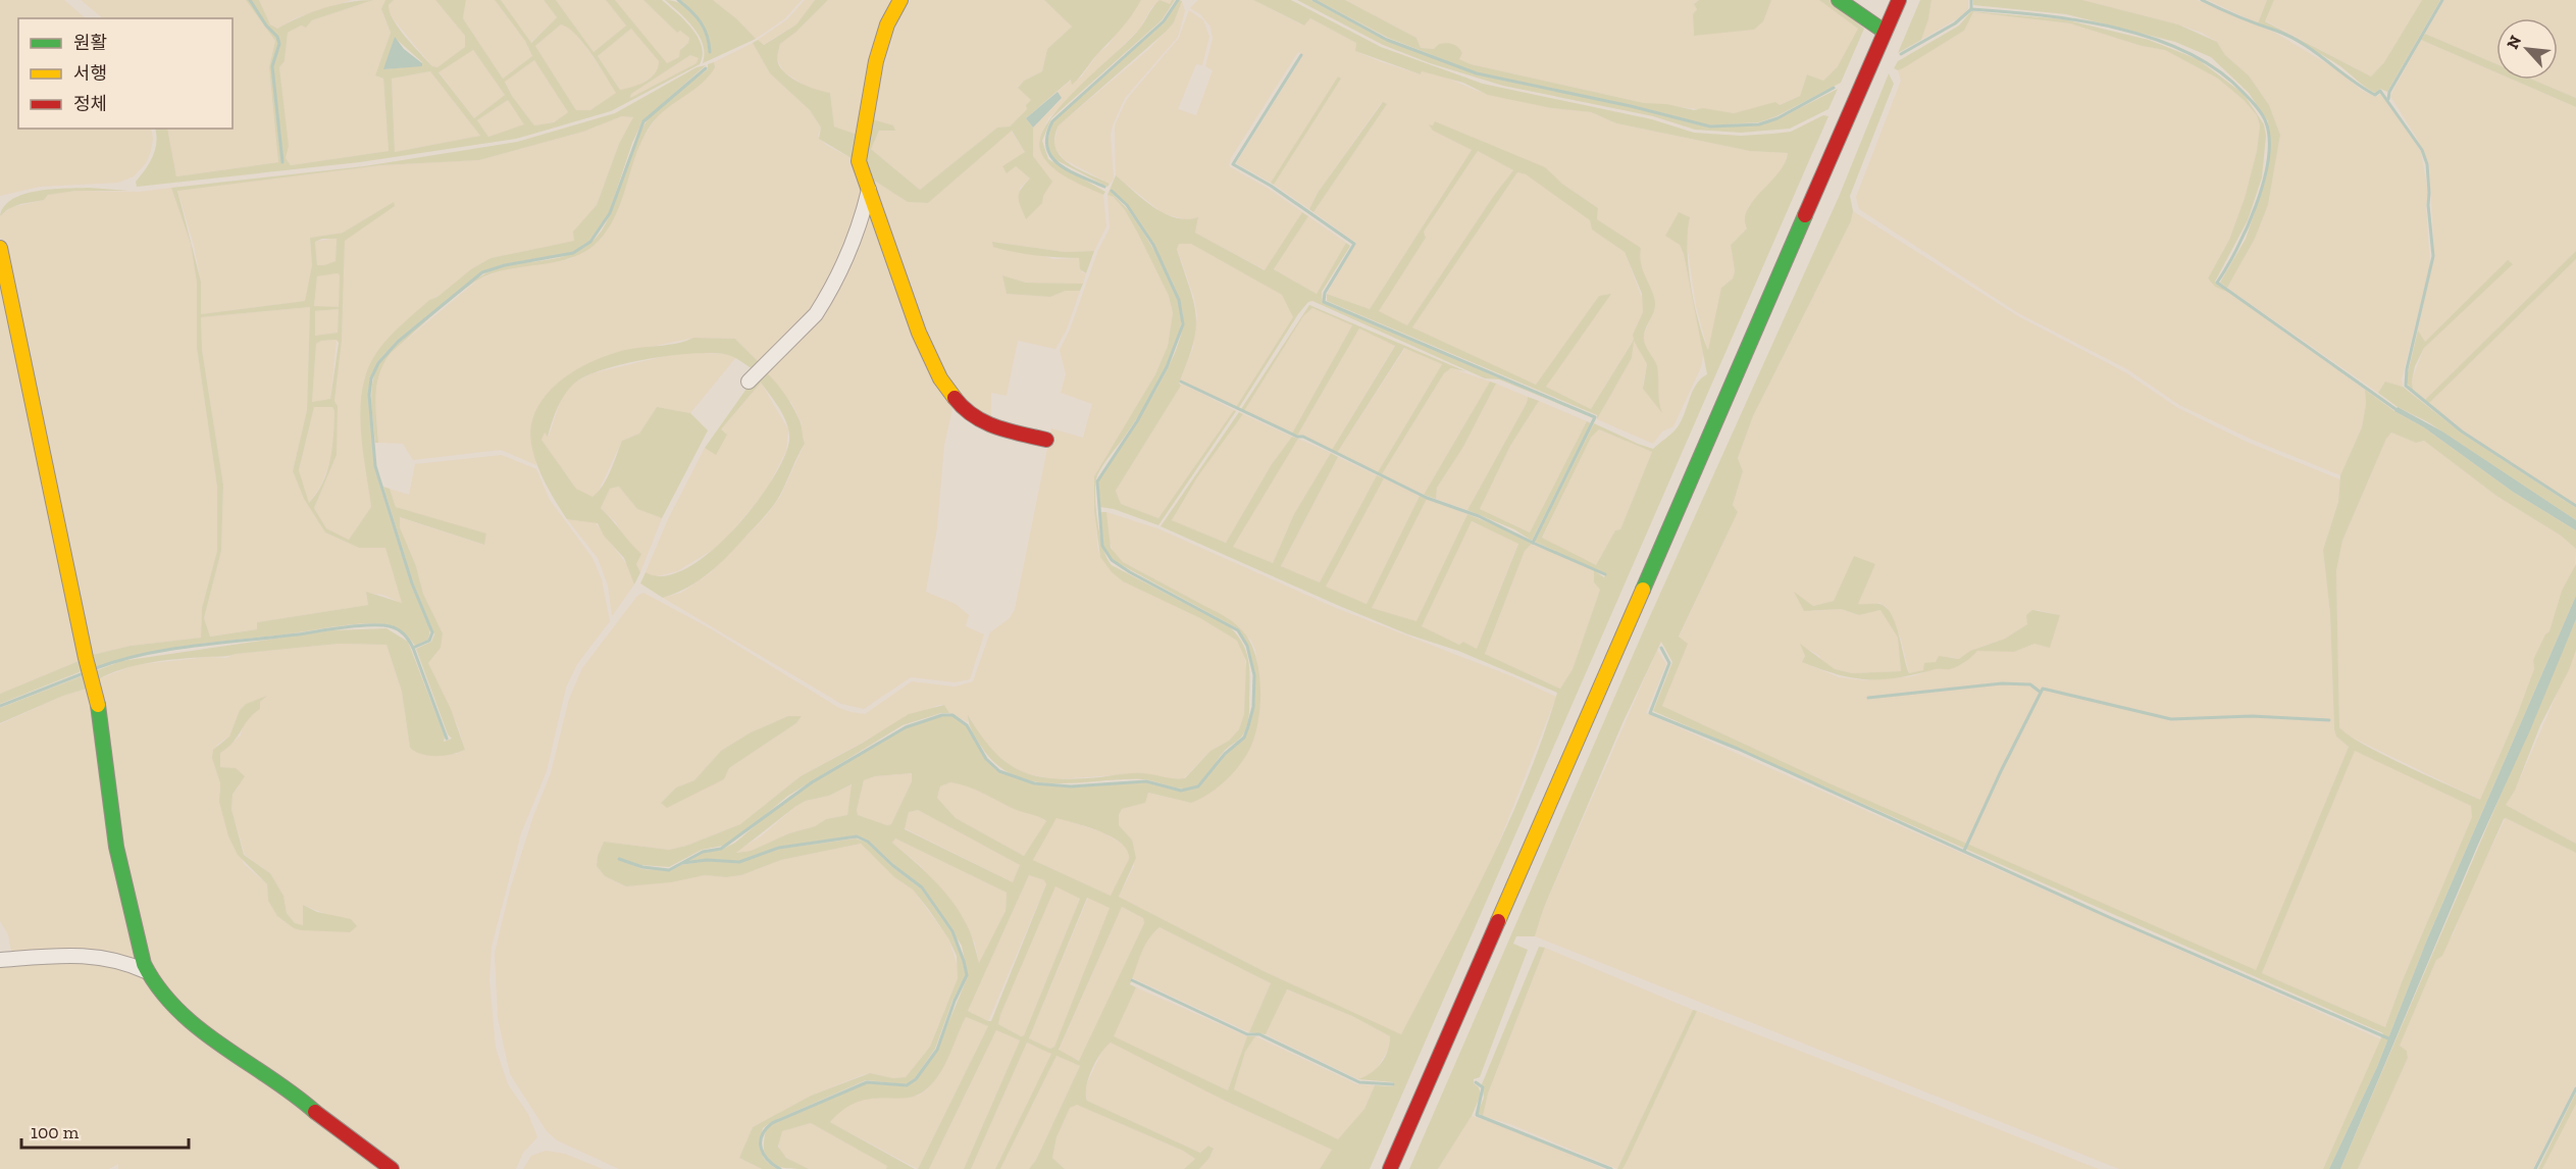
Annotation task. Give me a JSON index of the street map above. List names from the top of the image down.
{
  "legend": ["원활", "서행", "정체"],
  "scale_bar": "100 m",
  "north": "top left"
}
